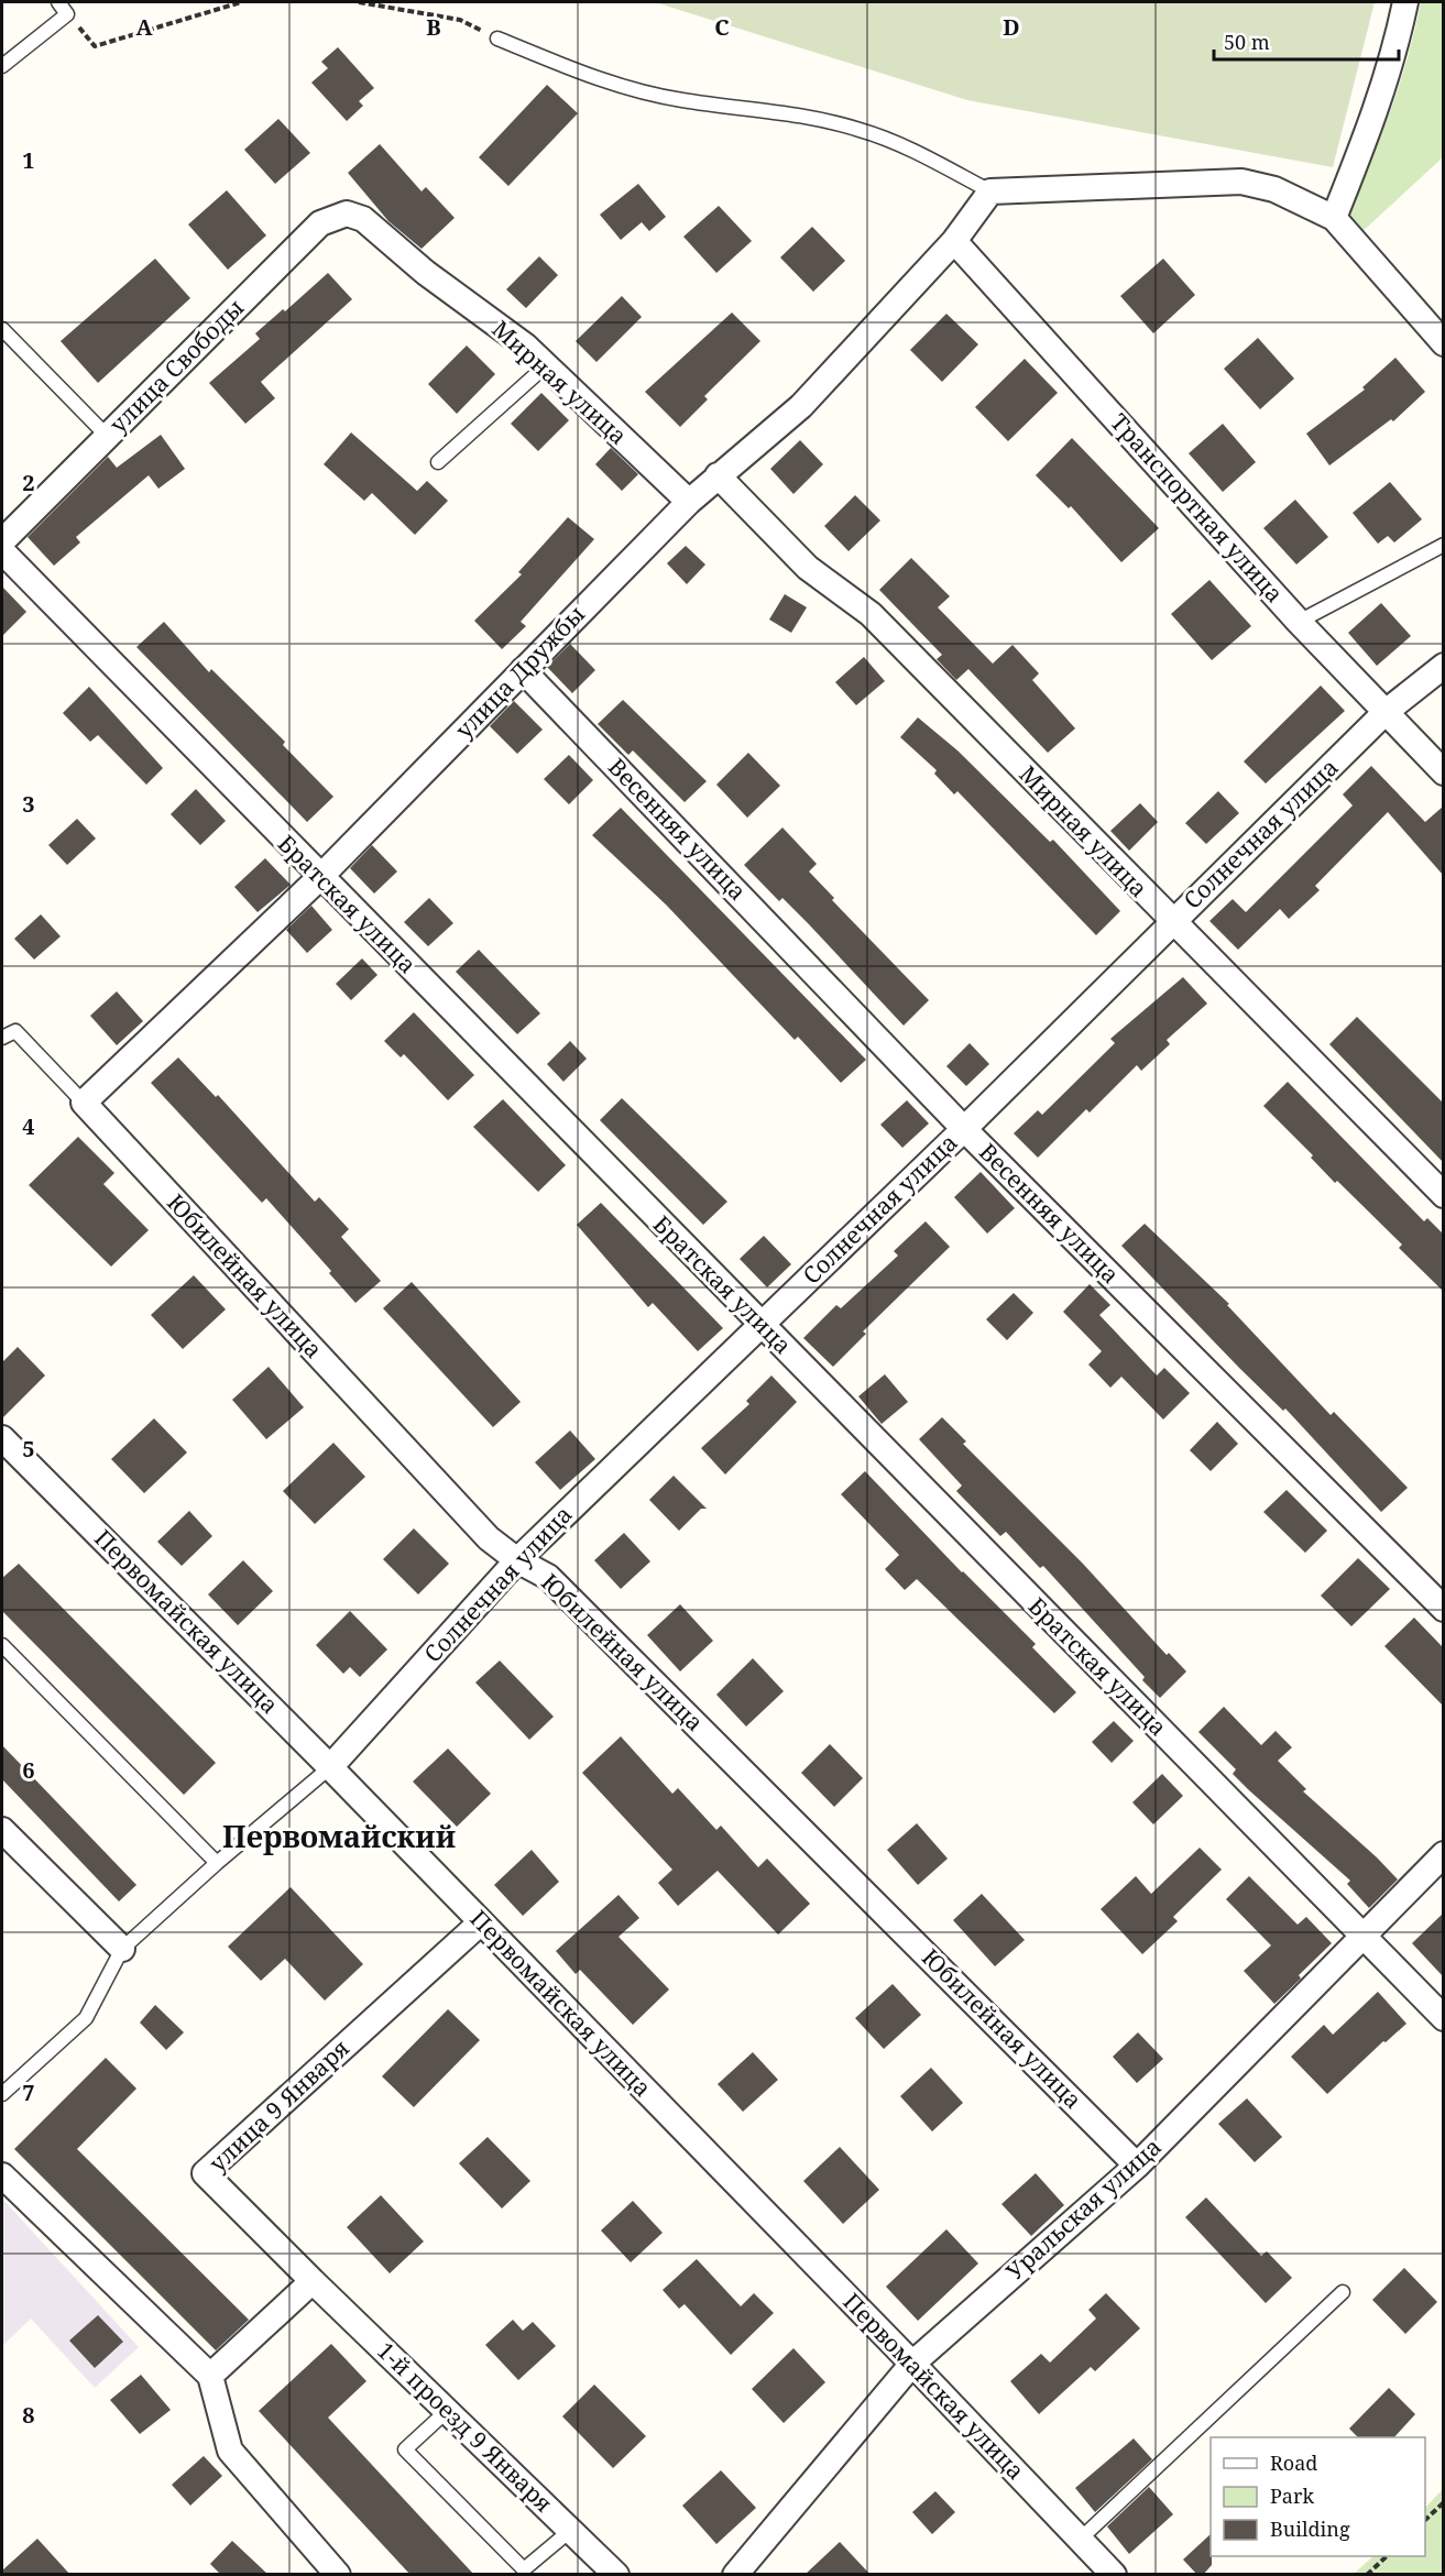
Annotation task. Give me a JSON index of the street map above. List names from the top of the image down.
{
  "streets": {
    "street": [
      "улица Свободы",
      "Мирная улица",
      "Транспортная улица",
      "улица Дружбы",
      "Весенняя улица",
      "Солнечная улица",
      "Братская улица",
      "Юбилейная улица",
      "Первомайская улица",
      "улица 9 Января",
      "Уральская улица",
      "1-й проезд 9 Января"
    ]
  },
  "crossings": [
    ["улица Свободы", "Мирная улица"],
    ["Мирная улица", "улица Дружбы"],
    ["Мирная улица", "Солнечная улица"],
    ["Транспортная улица", "улица Дружбы"],
    ["Транспортная улица", "Солнечная улица"],
    ["улица Дружбы", "Весенняя улица"],
    ["улица Дружбы", "Братская улица"],
    ["улица Дружбы", "Юбилейная улица"],
    ["Весенняя улица", "Солнечная улица"],
    ["Солнечная улица", "Братская улица"],
    ["Солнечная улица", "Юбилейная улица"],
    ["Солнечная улица", "Первомайская улица"],
    ["Братская улица", "Уральская улица"],
    ["Юбилейная улица", "Уральская улица"],
    ["Первомайская улица", "улица 9 Января"],
    ["Первомайская улица", "Уральская улица"],
    ["улица 9 Января", "1-й проезд 9 Января"]
  ],
  "districts": ["Первомайский"],
  "legend": ["Road", "Park", "Building"],
  "scale_bar": "50 m",
  "grid": {
    "columns": [
      "A",
      "B",
      "C",
      "D"
    ],
    "rows": [
      "1",
      "2",
      "3",
      "4",
      "5",
      "6",
      "7",
      "8"
    ]
  }
}
